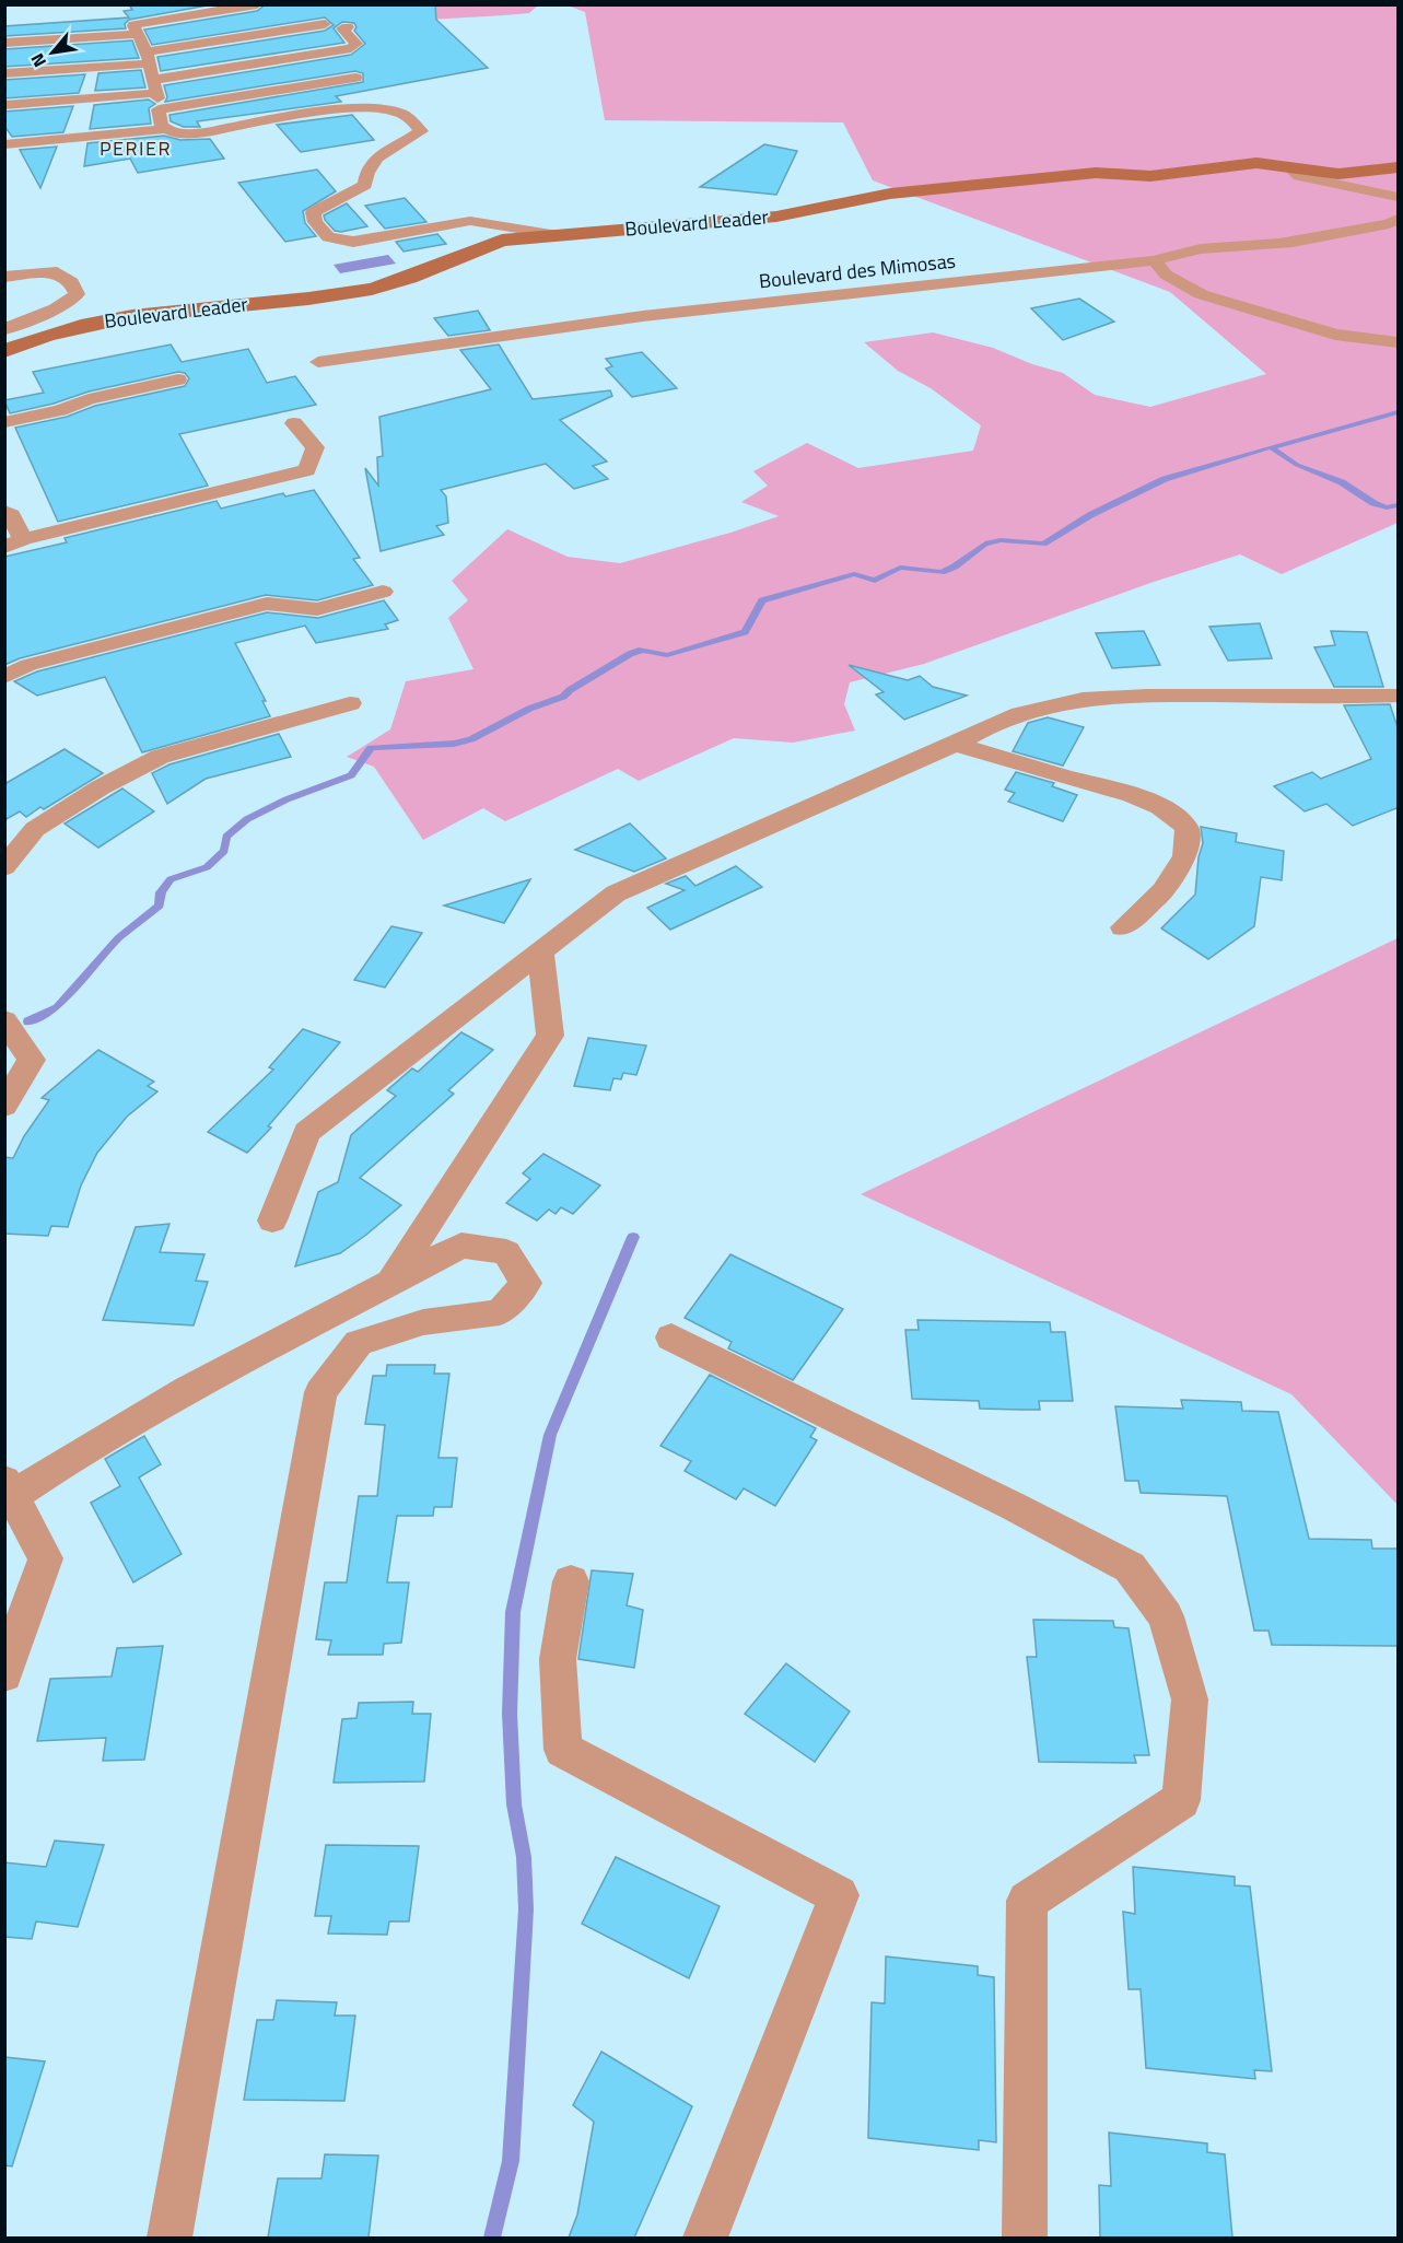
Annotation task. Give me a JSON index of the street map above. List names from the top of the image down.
{
  "streets": {
    "street": ["Boulevard Leader", "Boulevard des Mimosas"]
  },
  "districts": ["PERIER"],
  "north": "bottom left"
}
